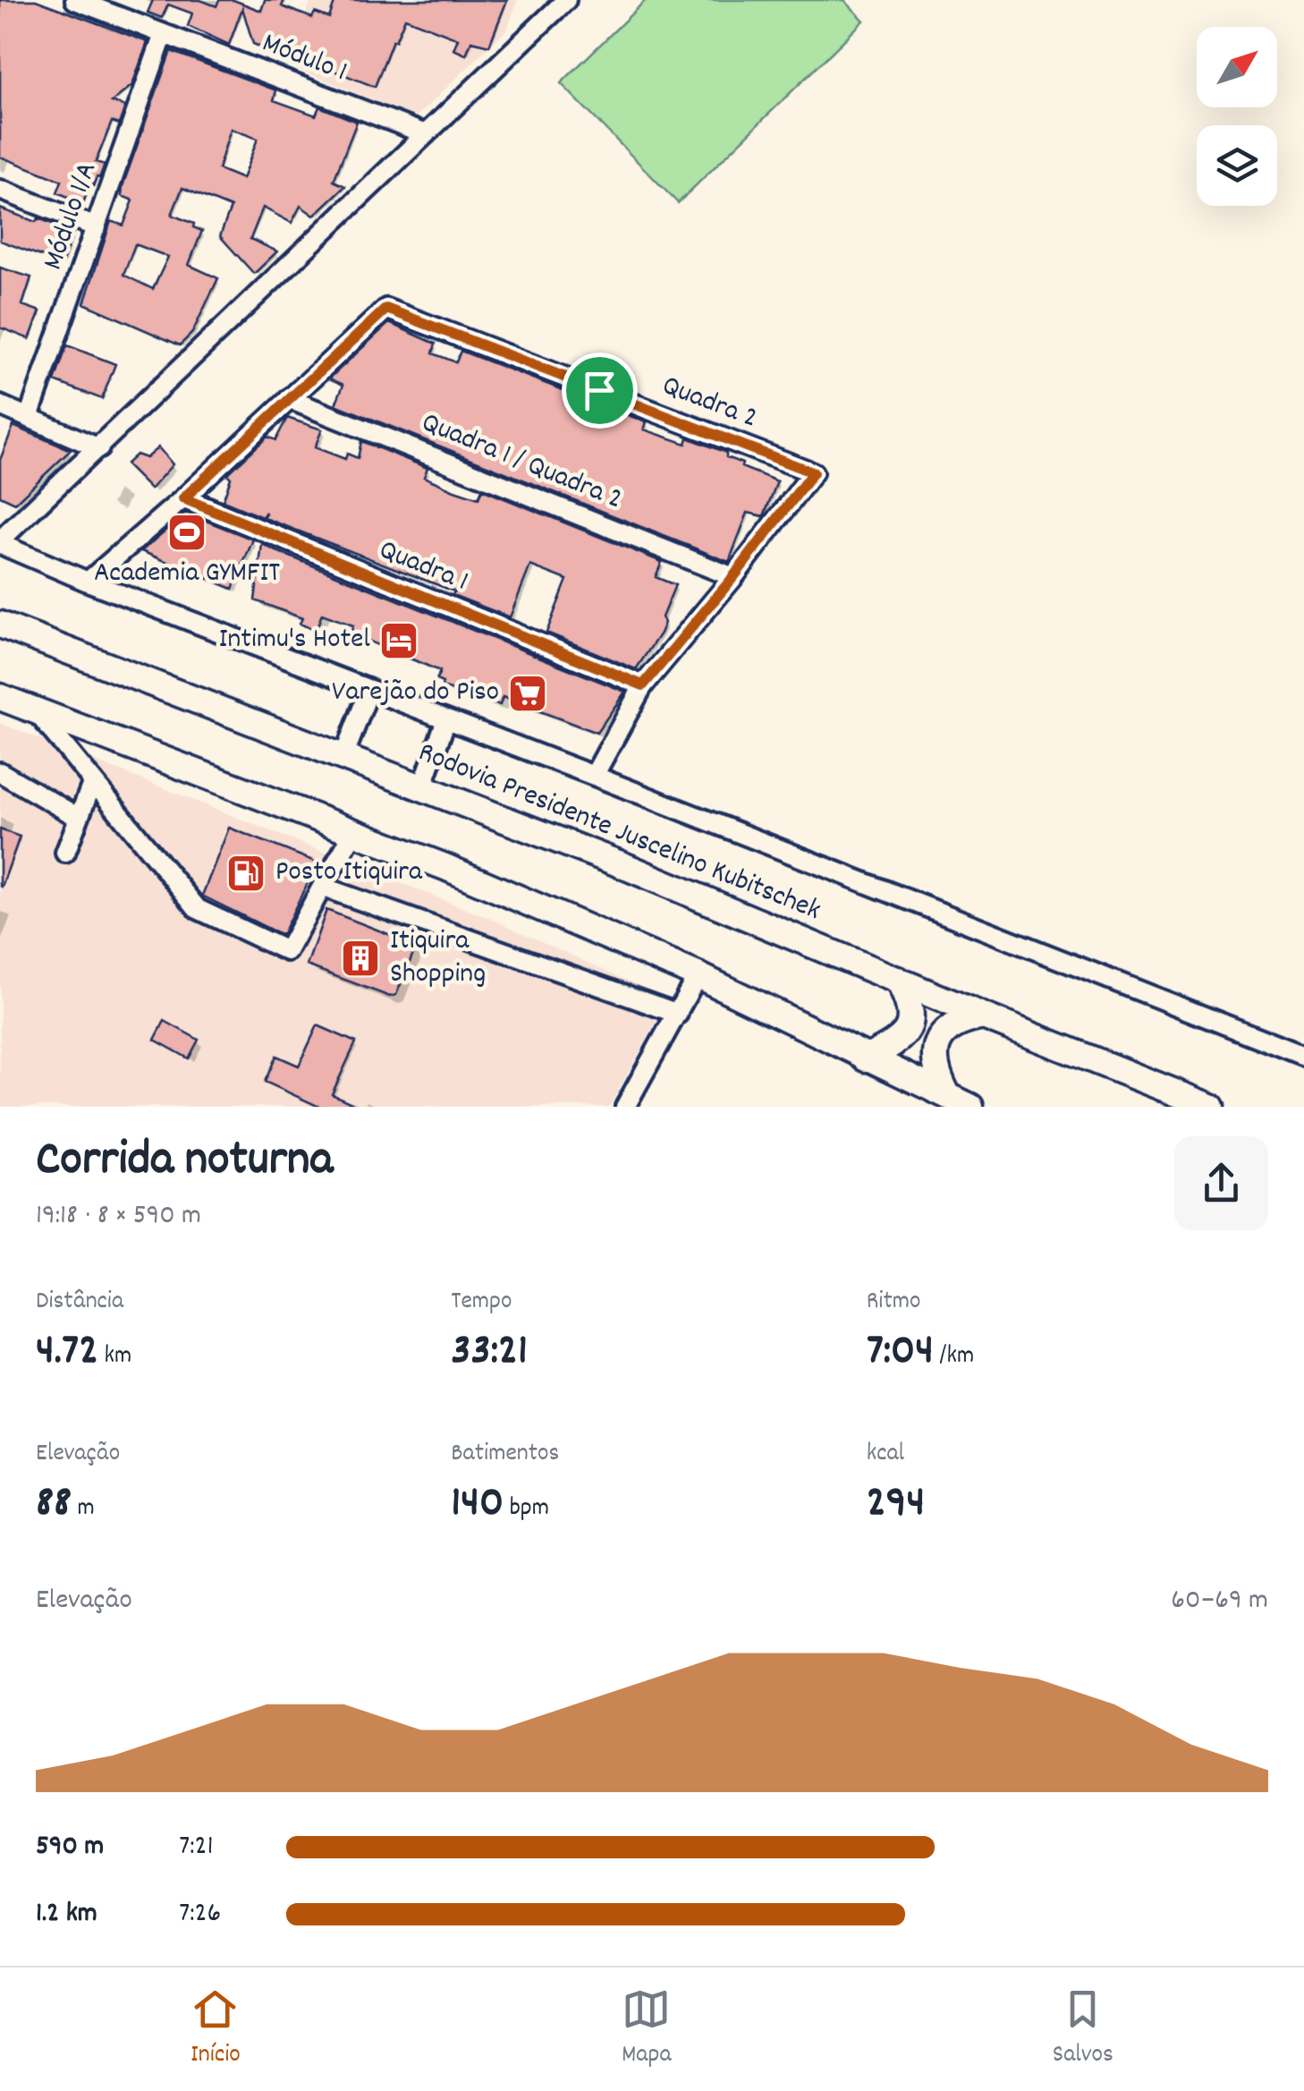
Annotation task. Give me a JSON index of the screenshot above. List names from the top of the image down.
{
  "streets": {
    "highway": ["Rodovia Presidente Juscelino Kubitschek"],
    "street": [
      "Módulo 1",
      "Módulo 1/A",
      "Quadra 2",
      "Quadra 1 / Quadra 2",
      "Quadra 1"
    ]
  },
  "crossings": [
    ["Módulo 1", "Módulo 1/A"],
    ["Quadra 2", "Quadra 1 / Quadra 2"]
  ],
  "places": {
    "sports": ["Academia GYMFIT"],
    "hotel": ["Intimu's Hotel"],
    "supermarket": ["Varejão do Piso"],
    "fuel station": ["Posto Itiquira"],
    "building": ["Itiquira Shopping"]
  },
  "north": "top right",
  "page": {
    "heading": ["Corrida noturna", "19:18 · 8 × 590 m"],
    "stats": [
      ["Distância", "4.72 km"],
      ["Tempo", "33:21"],
      ["Ritmo", "7:04 /km"],
      ["Elevação", "88 m"],
      ["Batimentos", "140 bpm"],
      ["kcal", "294"]
    ],
    "chart": ["Elevação", "60–69 m"],
    "list": [
      {
        "name": "590 m",
        "note": "7:21"
      },
      {
        "name": "1.2 km",
        "note": "7:26"
      }
    ],
    "tabs": ["Início", "Mapa", "Salvos"]
  }
}
